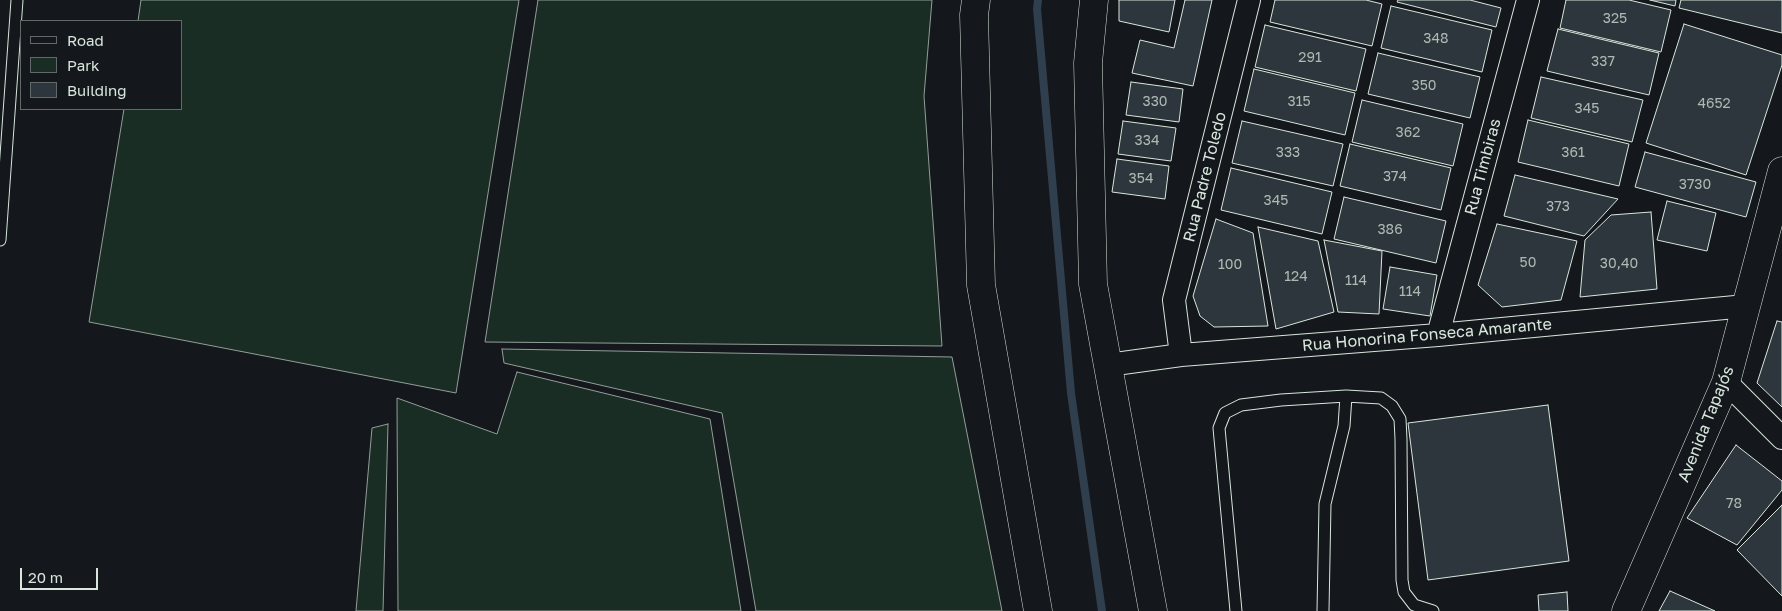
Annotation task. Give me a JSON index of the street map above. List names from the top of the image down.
{
  "streets": {
    "main road": ["Avenida Tapajós"],
    "street": ["Rua Timbiras", "Rua Padre Toledo", "Rua Honorina Fonseca Amarante"]
  },
  "crossings": [
    ["Rua Timbiras", "Rua Honorina Fonseca Amarante"],
    ["Rua Padre Toledo", "Rua Honorina Fonseca Amarante"],
    ["Rua Honorina Fonseca Amarante", "Avenida Tapajós"]
  ],
  "house_numbers": [
    "325",
    "348",
    "291",
    "337",
    "350",
    "330",
    "315",
    "4652",
    "345",
    "362",
    "334",
    "333",
    "361",
    "374",
    "354",
    "3730",
    "345",
    "373",
    "386",
    "50",
    "30,40",
    "100",
    "124",
    "114",
    "114",
    "78"
  ],
  "legend": ["Road", "Park", "Building"],
  "scale_bar": "20 m"
}
